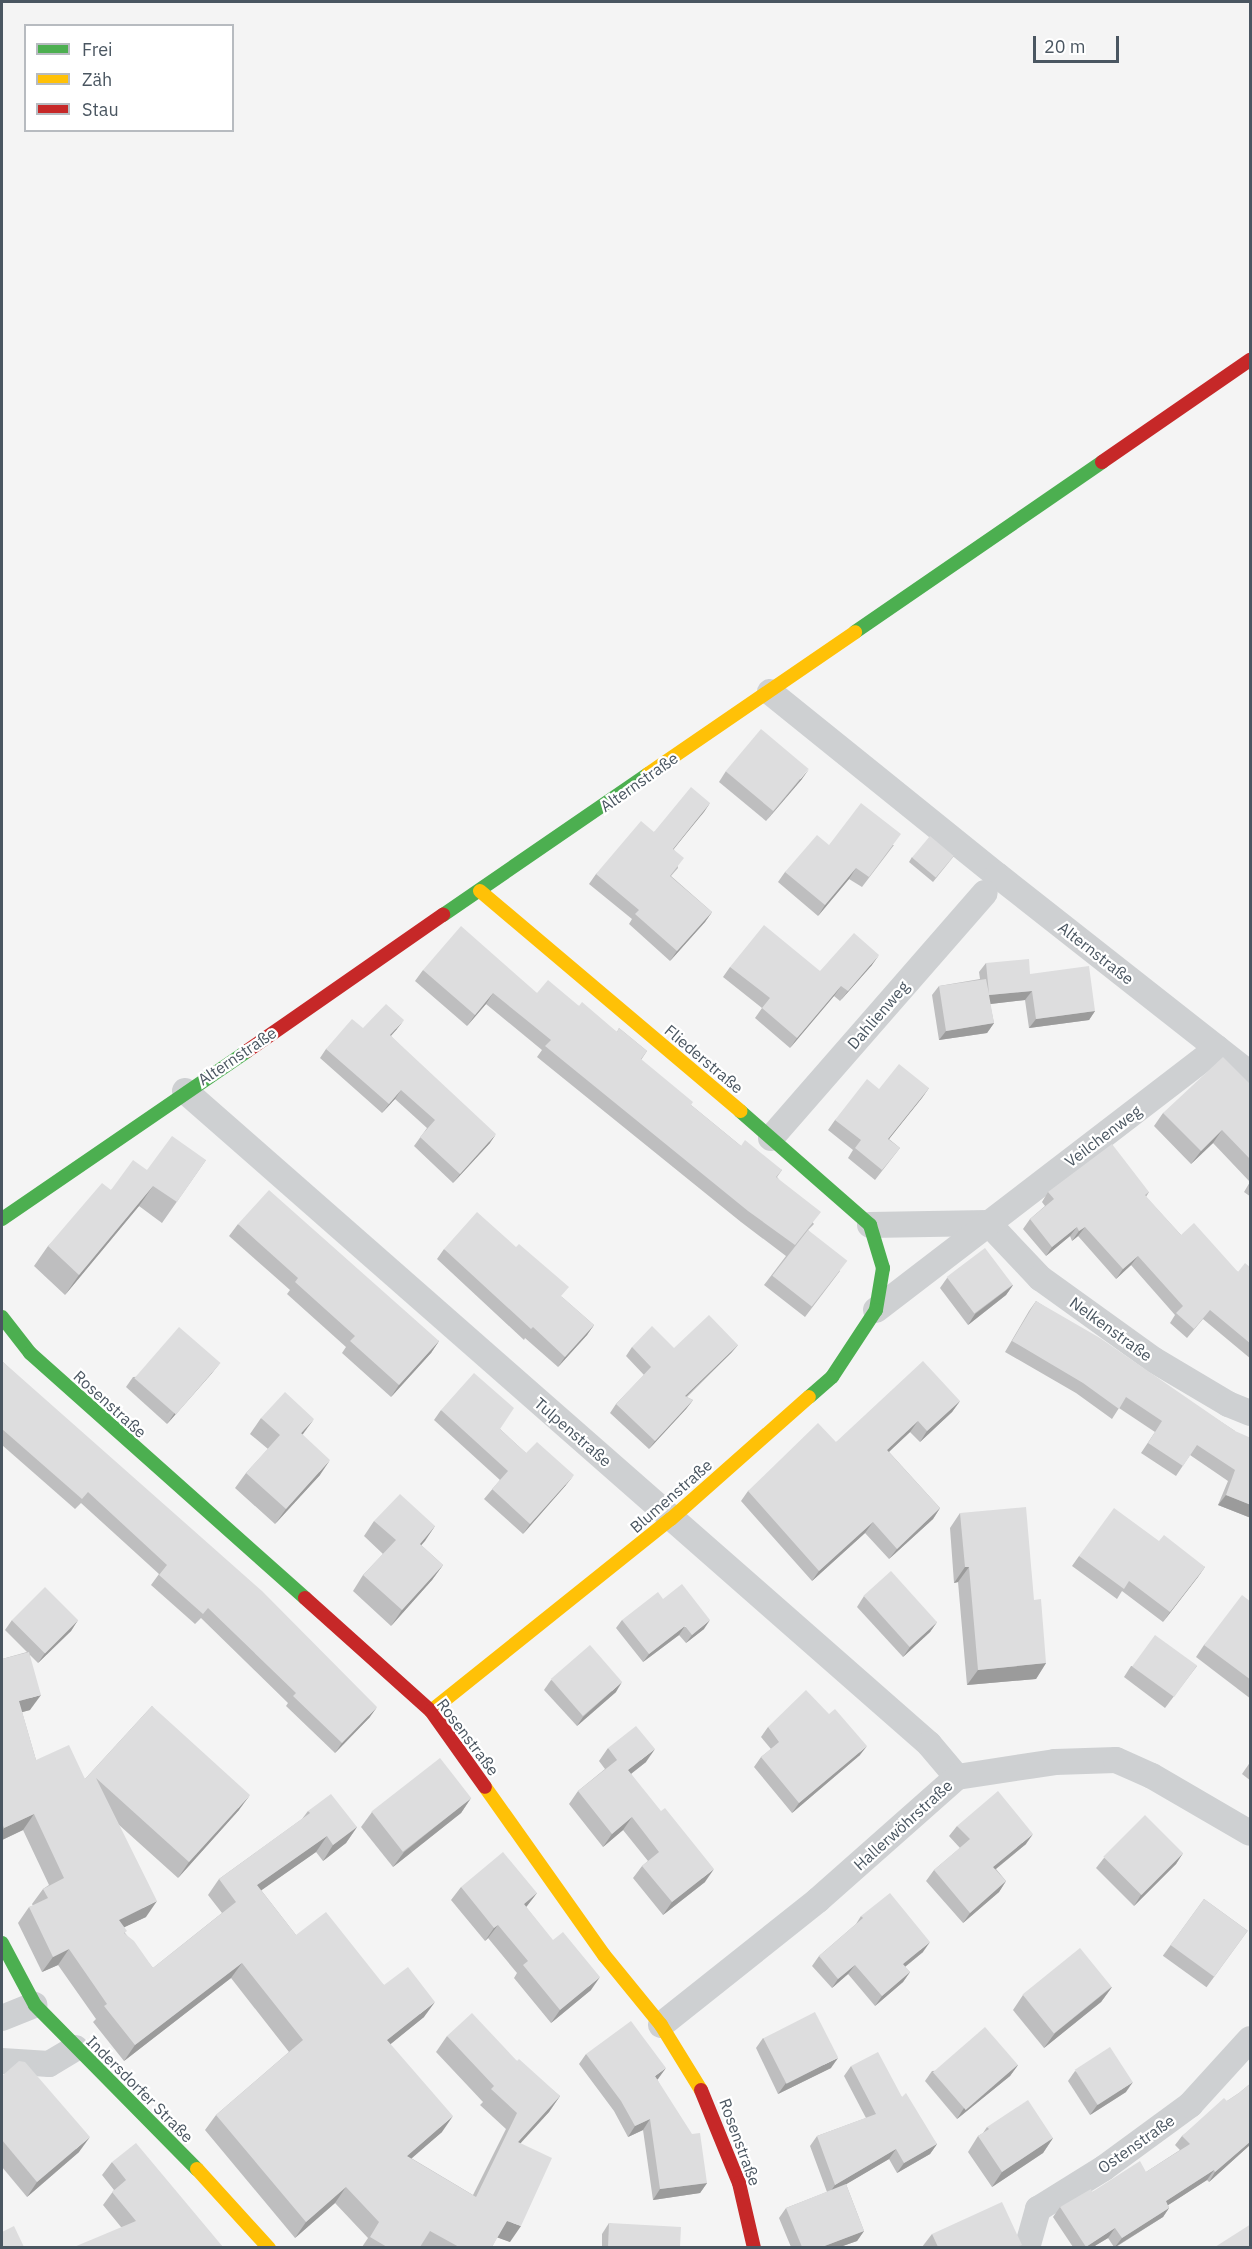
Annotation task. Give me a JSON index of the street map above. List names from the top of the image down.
{
  "streets": {
    "street": [
      "Alternstraße",
      "Dahlienweg",
      "Fliederstraße",
      "Veilchenweg",
      "Nelkenstraße",
      "Rosenstraße",
      "Tulpenstraße",
      "Blumenstraße",
      "Hallerwöhrstraße",
      "Indersdorfer Straße",
      "Ostenstraße"
    ]
  },
  "crossings": [
    ["Alternstraße", "Fliederstraße"],
    ["Alternstraße", "Veilchenweg"],
    ["Alternstraße", "Tulpenstraße"],
    ["Dahlienweg", "Fliederstraße"],
    ["Fliederstraße", "Blumenstraße"],
    ["Veilchenweg", "Nelkenstraße"],
    ["Veilchenweg", "Blumenstraße"],
    ["Rosenstraße", "Blumenstraße"],
    ["Rosenstraße", "Hallerwöhrstraße"],
    ["Tulpenstraße", "Blumenstraße"],
    ["Tulpenstraße", "Hallerwöhrstraße"]
  ],
  "legend": ["Frei", "Zäh", "Stau"],
  "scale_bar": "20 m"
}
